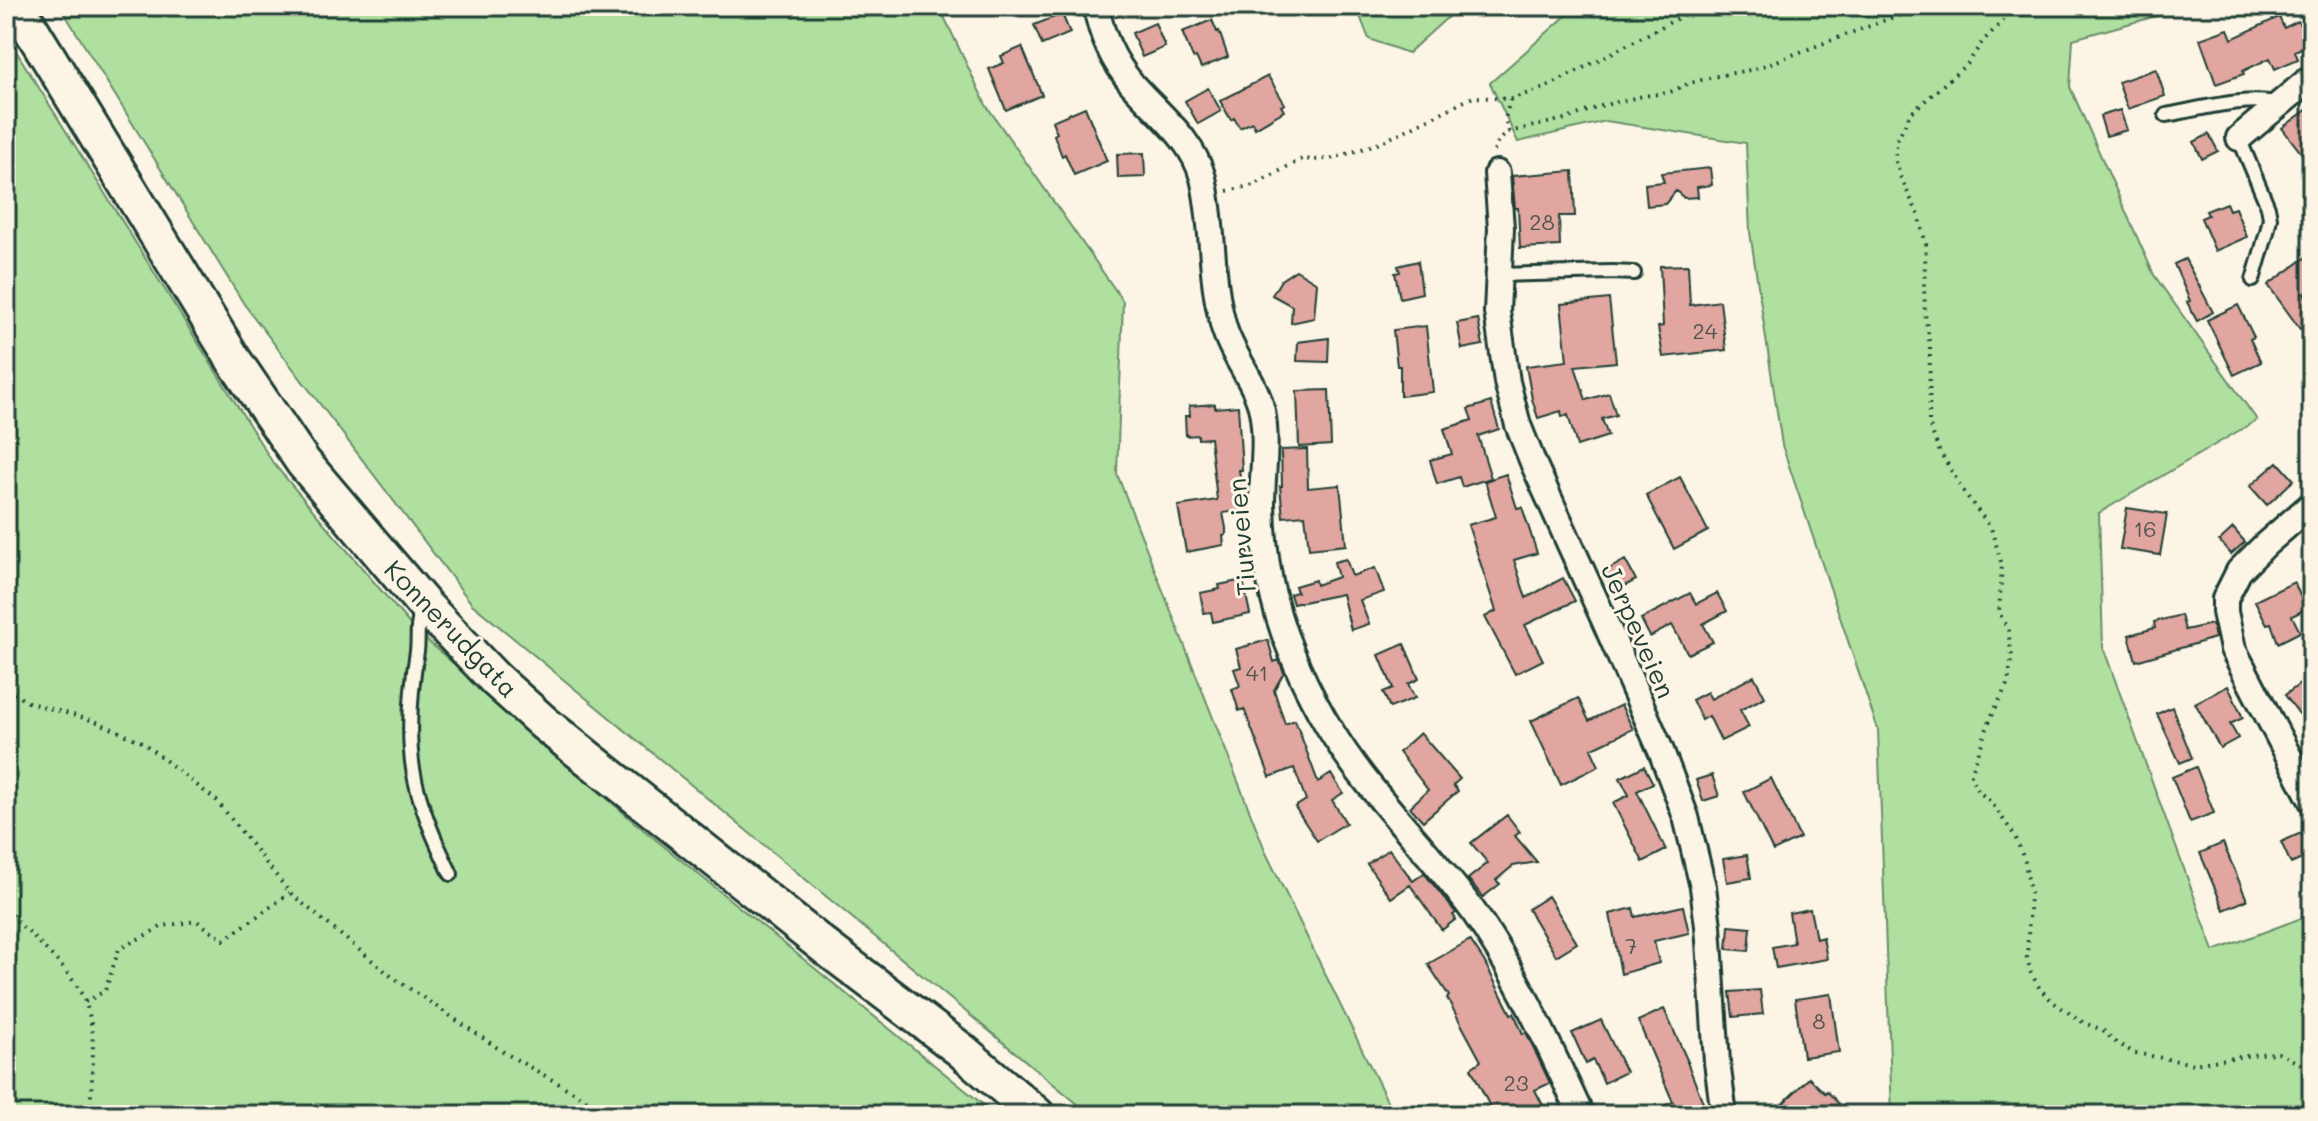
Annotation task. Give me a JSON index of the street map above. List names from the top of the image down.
{
  "streets": {
    "main road": ["Konnerudgata"],
    "street": ["Tiurveien", "Jerpeveien"]
  },
  "house_numbers": [
    "28",
    "24",
    "16",
    "41",
    "7",
    "8",
    "23"
  ]
}
